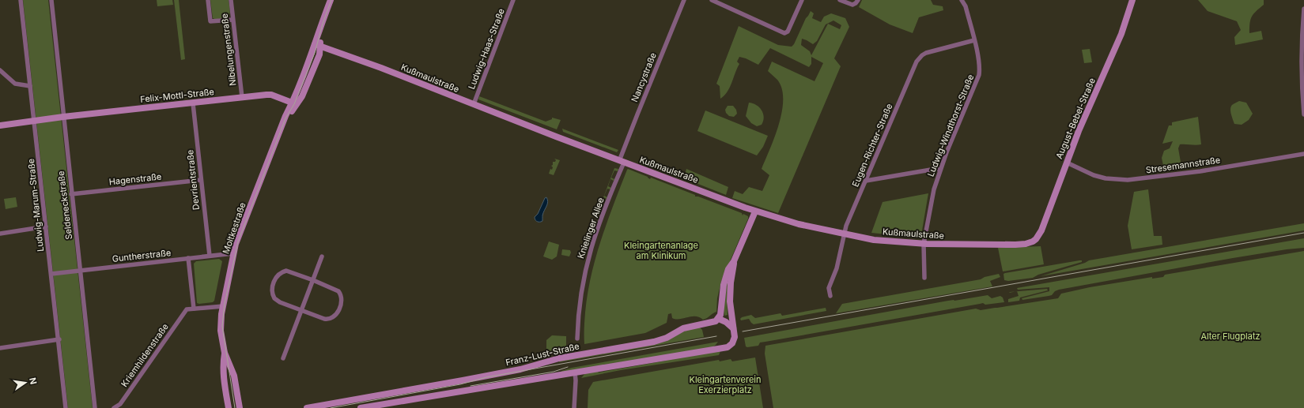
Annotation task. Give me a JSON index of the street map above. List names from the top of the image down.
{
  "streets": {
    "street": [
      "Ludwig-Haas-Straße",
      "Nibelungenstraße",
      "Nancystraße",
      "Kußmaulstraße",
      "Felix-Mottl-Straße",
      "August-Bebel-Straße",
      "Ludwig-Windthorst-Straße",
      "Eugen-Richter-Straße",
      "Stresemannstraße",
      "Hagenstraße",
      "Devrientstraße",
      "Ludwig-Marum-Straße",
      "Seldeneckstraße",
      "Moltkestraße",
      "Knielinger Allee",
      "Guntherstraße",
      "Franz-Lust-Straße",
      "Kriemhildenstraße"
    ]
  },
  "crossings": [
    ["Ludwig-Haas-Straße", "Kußmaulstraße"],
    ["Nibelungenstraße", "Felix-Mottl-Straße"],
    ["Nancystraße", "Kußmaulstraße"],
    ["Nancystraße", "Knielinger Allee"],
    ["Kußmaulstraße", "August-Bebel-Straße"],
    ["Kußmaulstraße", "Ludwig-Windthorst-Straße"],
    ["Kußmaulstraße", "Eugen-Richter-Straße"],
    ["Kußmaulstraße", "Moltkestraße"],
    ["Kußmaulstraße", "Knielinger Allee"],
    ["Felix-Mottl-Straße", "Devrientstraße"],
    ["Felix-Mottl-Straße", "Ludwig-Marum-Straße"],
    ["Felix-Mottl-Straße", "Seldeneckstraße"],
    ["Felix-Mottl-Straße", "Moltkestraße"],
    ["August-Bebel-Straße", "Stresemannstraße"],
    ["Ludwig-Windthorst-Straße", "Eugen-Richter-Straße"],
    ["Hagenstraße", "Devrientstraße"],
    ["Hagenstraße", "Seldeneckstraße"],
    ["Devrientstraße", "Guntherstraße"],
    ["Ludwig-Marum-Straße", "Guntherstraße"],
    ["Seldeneckstraße", "Guntherstraße"],
    ["Moltkestraße", "Guntherstraße"]
  ],
  "parks": ["Kleingartenanlage am Klinikum", "Alter Flugplatz", "Kleingartenverein Exerzierplatz"],
  "north": "right"
}
